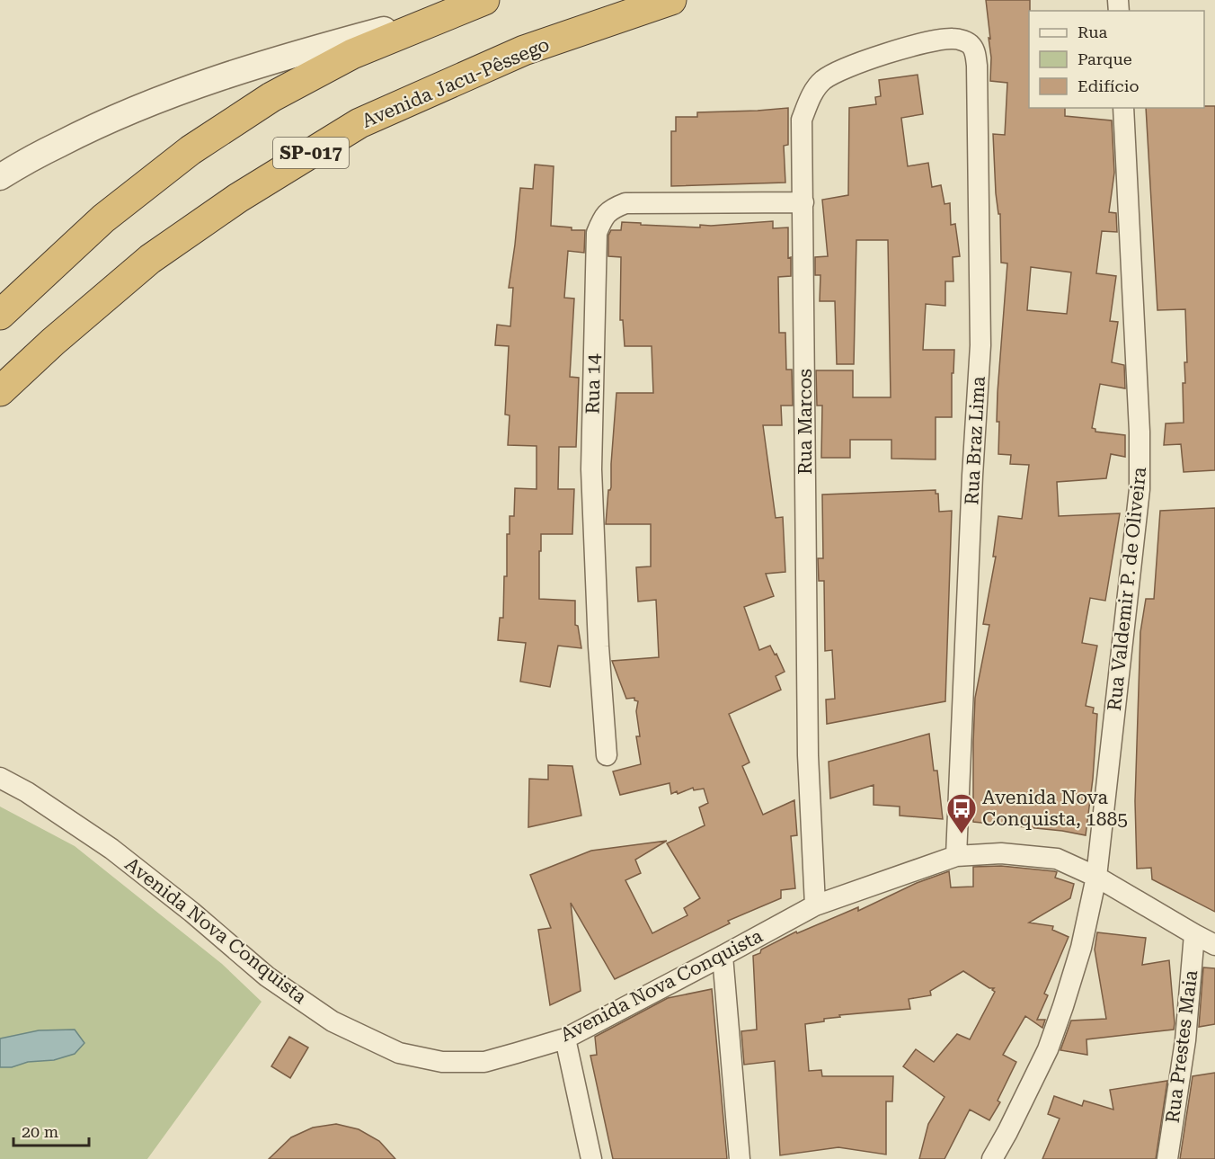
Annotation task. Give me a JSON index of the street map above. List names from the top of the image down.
{
  "streets": {
    "highway": ["Avenida Jacu-Pêssego", "SP-017"],
    "street": [
      "Rua 14",
      "Rua Marcos",
      "Rua Braz Lima",
      "Rua Valdemir P. de Oliveira",
      "Avenida Nova Conquista",
      "Rua Prestes Maia"
    ]
  },
  "crossings": [
    ["Rua 14", "Rua Marcos"],
    ["Rua Marcos", "Rua Braz Lima"],
    ["Rua Marcos", "Avenida Nova Conquista"],
    ["Rua Braz Lima", "Avenida Nova Conquista"],
    ["Rua Valdemir P. de Oliveira", "Avenida Nova Conquista"],
    ["Avenida Nova Conquista", "Rua Prestes Maia"]
  ],
  "places": {
    "bus stop": ["Avenida Nova Conquista, 1885"]
  },
  "legend": ["Rua", "Parque", "Edifício"],
  "scale_bar": "20 m"
}
